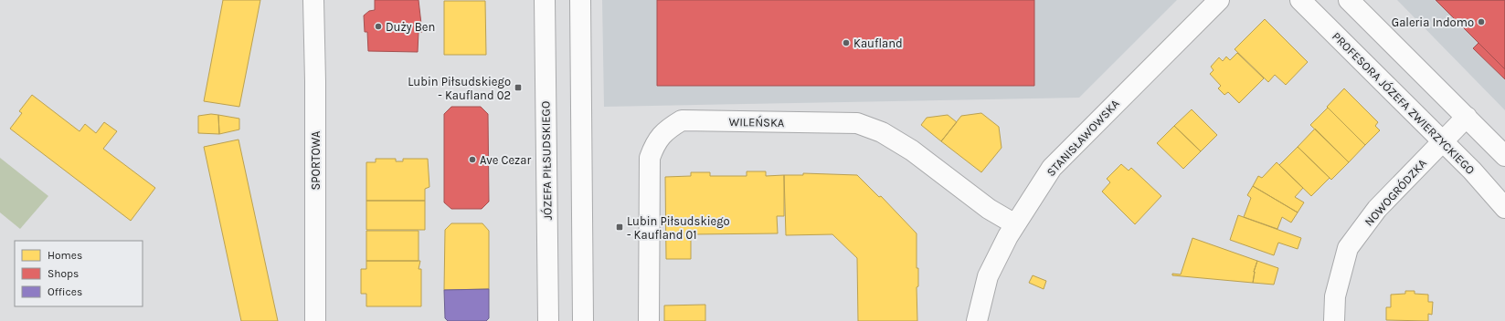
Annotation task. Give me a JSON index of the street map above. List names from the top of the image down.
{
  "streets": {
    "street": [
      "PROFESORA JÓZEFA ZWIERZYCKIEGO",
      "WILEŃSKA",
      "STANISŁAWOWSKA",
      "SPORTOWA",
      "JÓZEFA PIŁSUDSKIEGO",
      "NOWOGRÓDZKA"
    ]
  },
  "crossings": [
    ["PROFESORA JÓZEFA ZWIERZYCKIEGO", "NOWOGRÓDZKA"],
    ["WILEŃSKA", "STANISŁAWOWSKA"]
  ],
  "places": {
    "other": [
      "Galeria Indomo",
      "Duży Ben",
      "Kaufland",
      "Ave Cezar"
    ],
    "transit": ["Lubin Piłsudskiego - Kaufland 02", "Lubin Piłsudskiego - Kaufland 01"]
  },
  "legend": ["Homes", "Shops", "Offices"]
}
